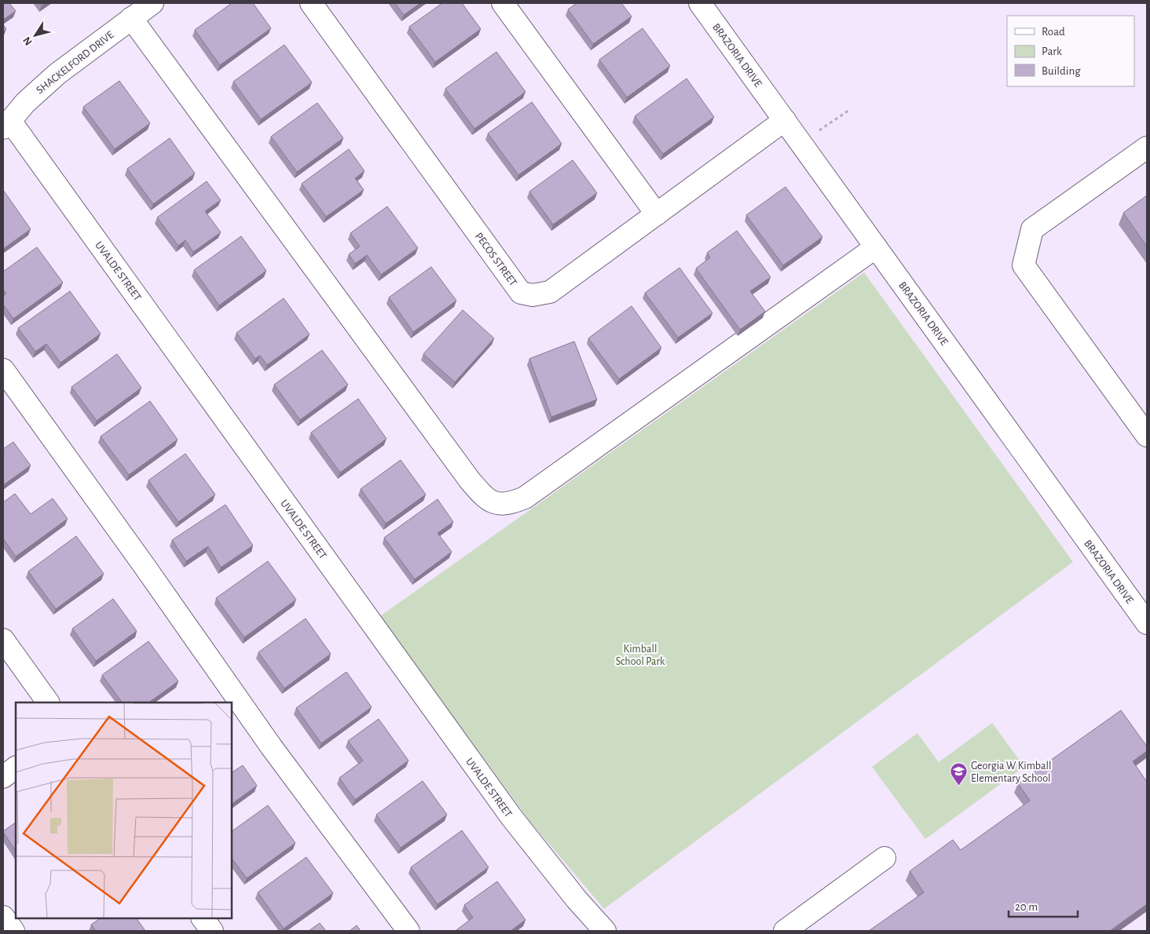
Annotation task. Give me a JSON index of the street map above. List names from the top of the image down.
{
  "streets": {
    "street": [
      "BRAZORIA DRIVE",
      "SHACKELFORD DRIVE",
      "PECOS STREET",
      "UVALDE STREET"
    ]
  },
  "crossings": [
    ["BRAZORIA DRIVE", "PECOS STREET"],
    ["SHACKELFORD DRIVE", "UVALDE STREET"]
  ],
  "parks": ["Kimball School Park"],
  "places": {
    "school or university": ["Georgia W Kimball Elementary School"]
  },
  "legend": ["Road", "Park", "Building"],
  "scale_bar": "20 m",
  "north": "bottom left"
}
